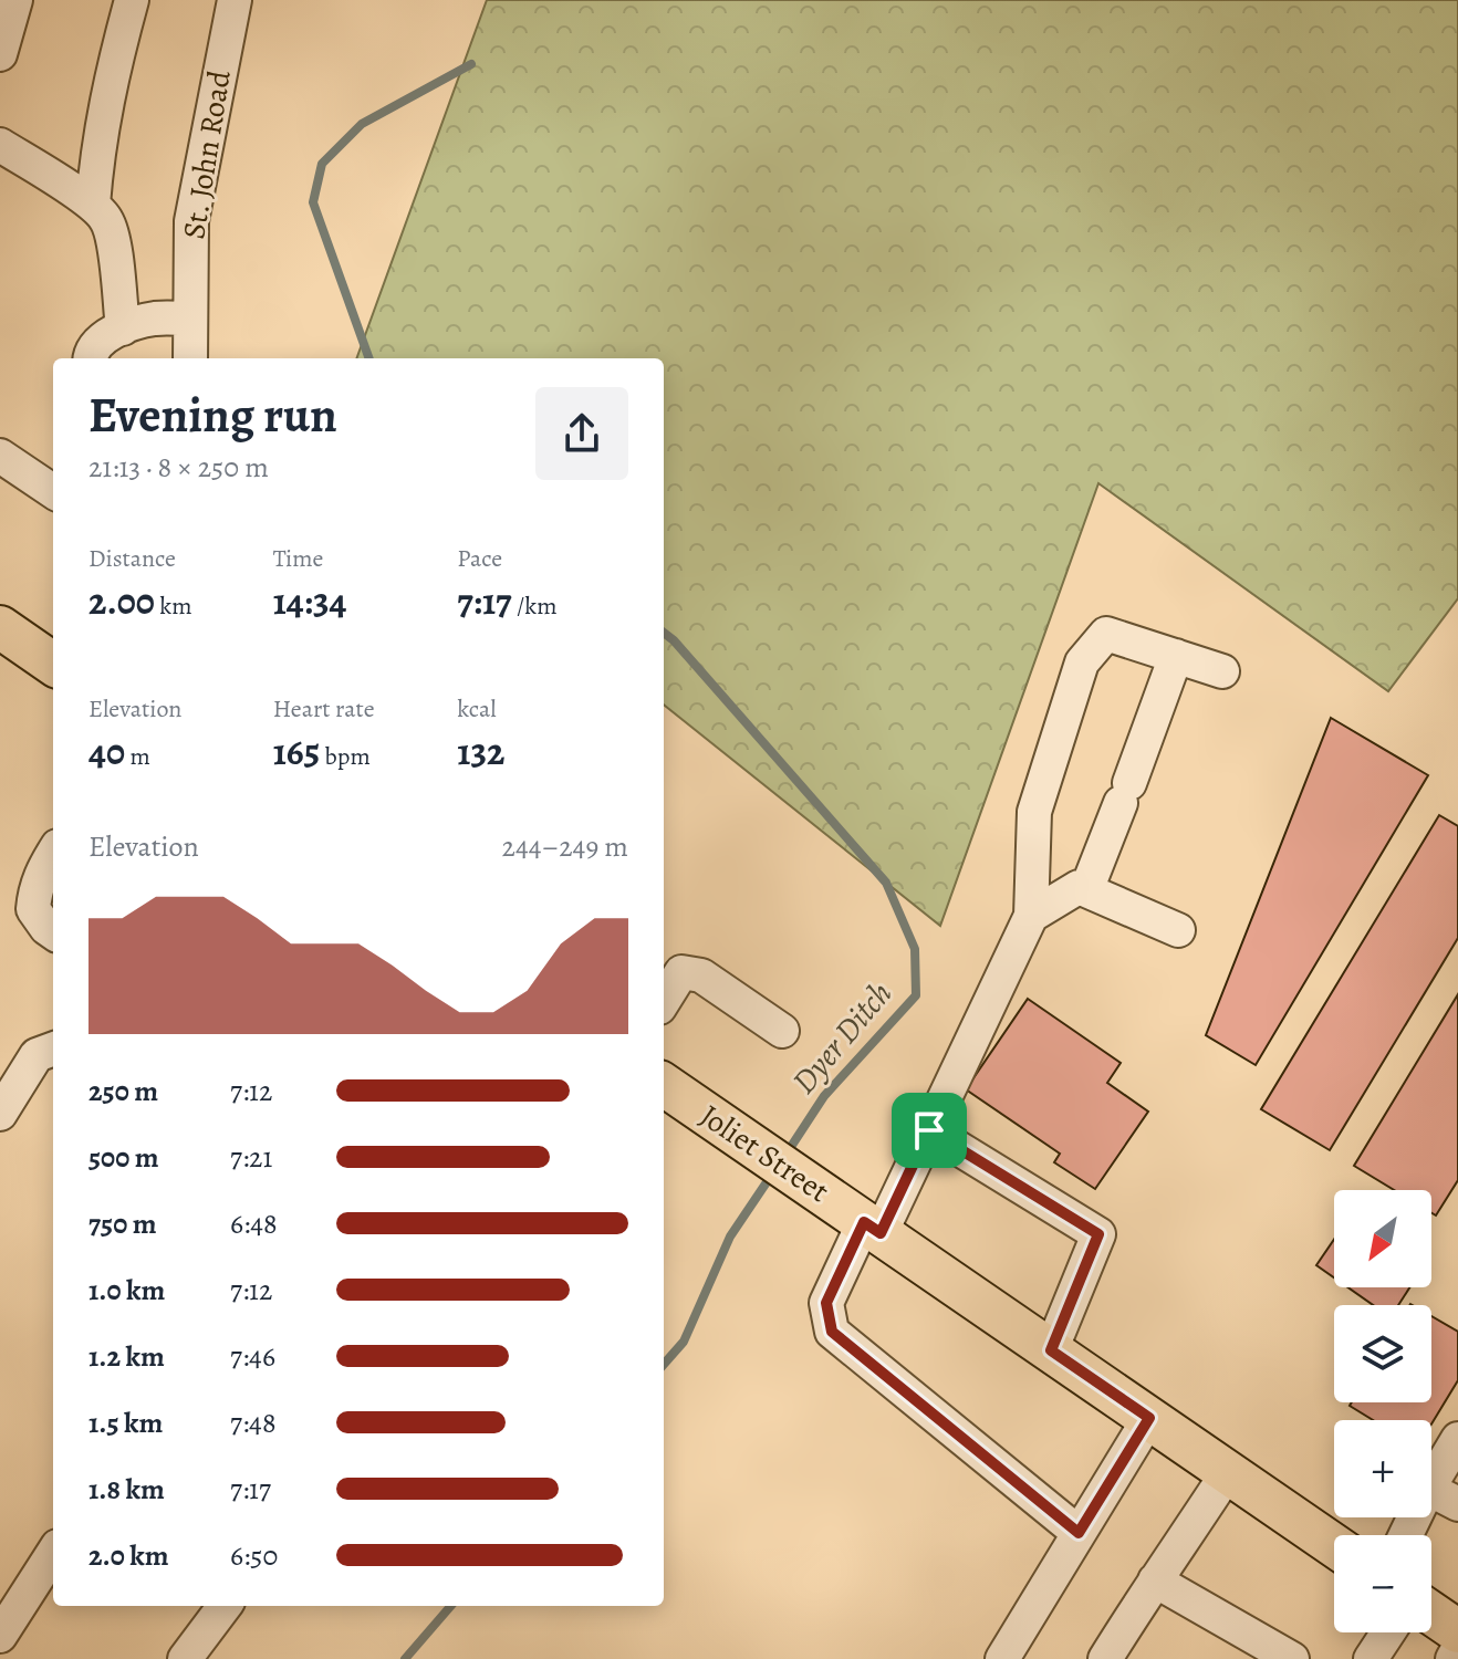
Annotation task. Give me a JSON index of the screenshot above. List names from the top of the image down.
{
  "streets": {
    "main road": ["Joliet Street"],
    "street": ["St. John Road"]
  },
  "water": ["Dyer Ditch"],
  "north": "bottom left",
  "page": {
    "heading": ["Evening run", "21:13 · 8 × 250 m"],
    "stats": [
      ["Distance", "2.00 km"],
      ["Time", "14:34"],
      ["Pace", "7:17 /km"],
      ["Elevation", "40 m"],
      ["Heart rate", "165 bpm"],
      ["kcal", "132"]
    ],
    "chart": ["Elevation", "244–249 m"],
    "list": [
      {
        "name": "250 m",
        "note": "7:12"
      },
      {
        "name": "500 m",
        "note": "7:21"
      },
      {
        "name": "750 m",
        "note": "6:48"
      },
      {
        "name": "1.0 km",
        "note": "7:12"
      },
      {
        "name": "1.2 km",
        "note": "7:46"
      },
      {
        "name": "1.5 km",
        "note": "7:48"
      },
      {
        "name": "1.8 km",
        "note": "7:17"
      },
      {
        "name": "2.0 km",
        "note": "6:50"
      }
    ],
    "map_buttons": ["+", "−"]
  }
}
